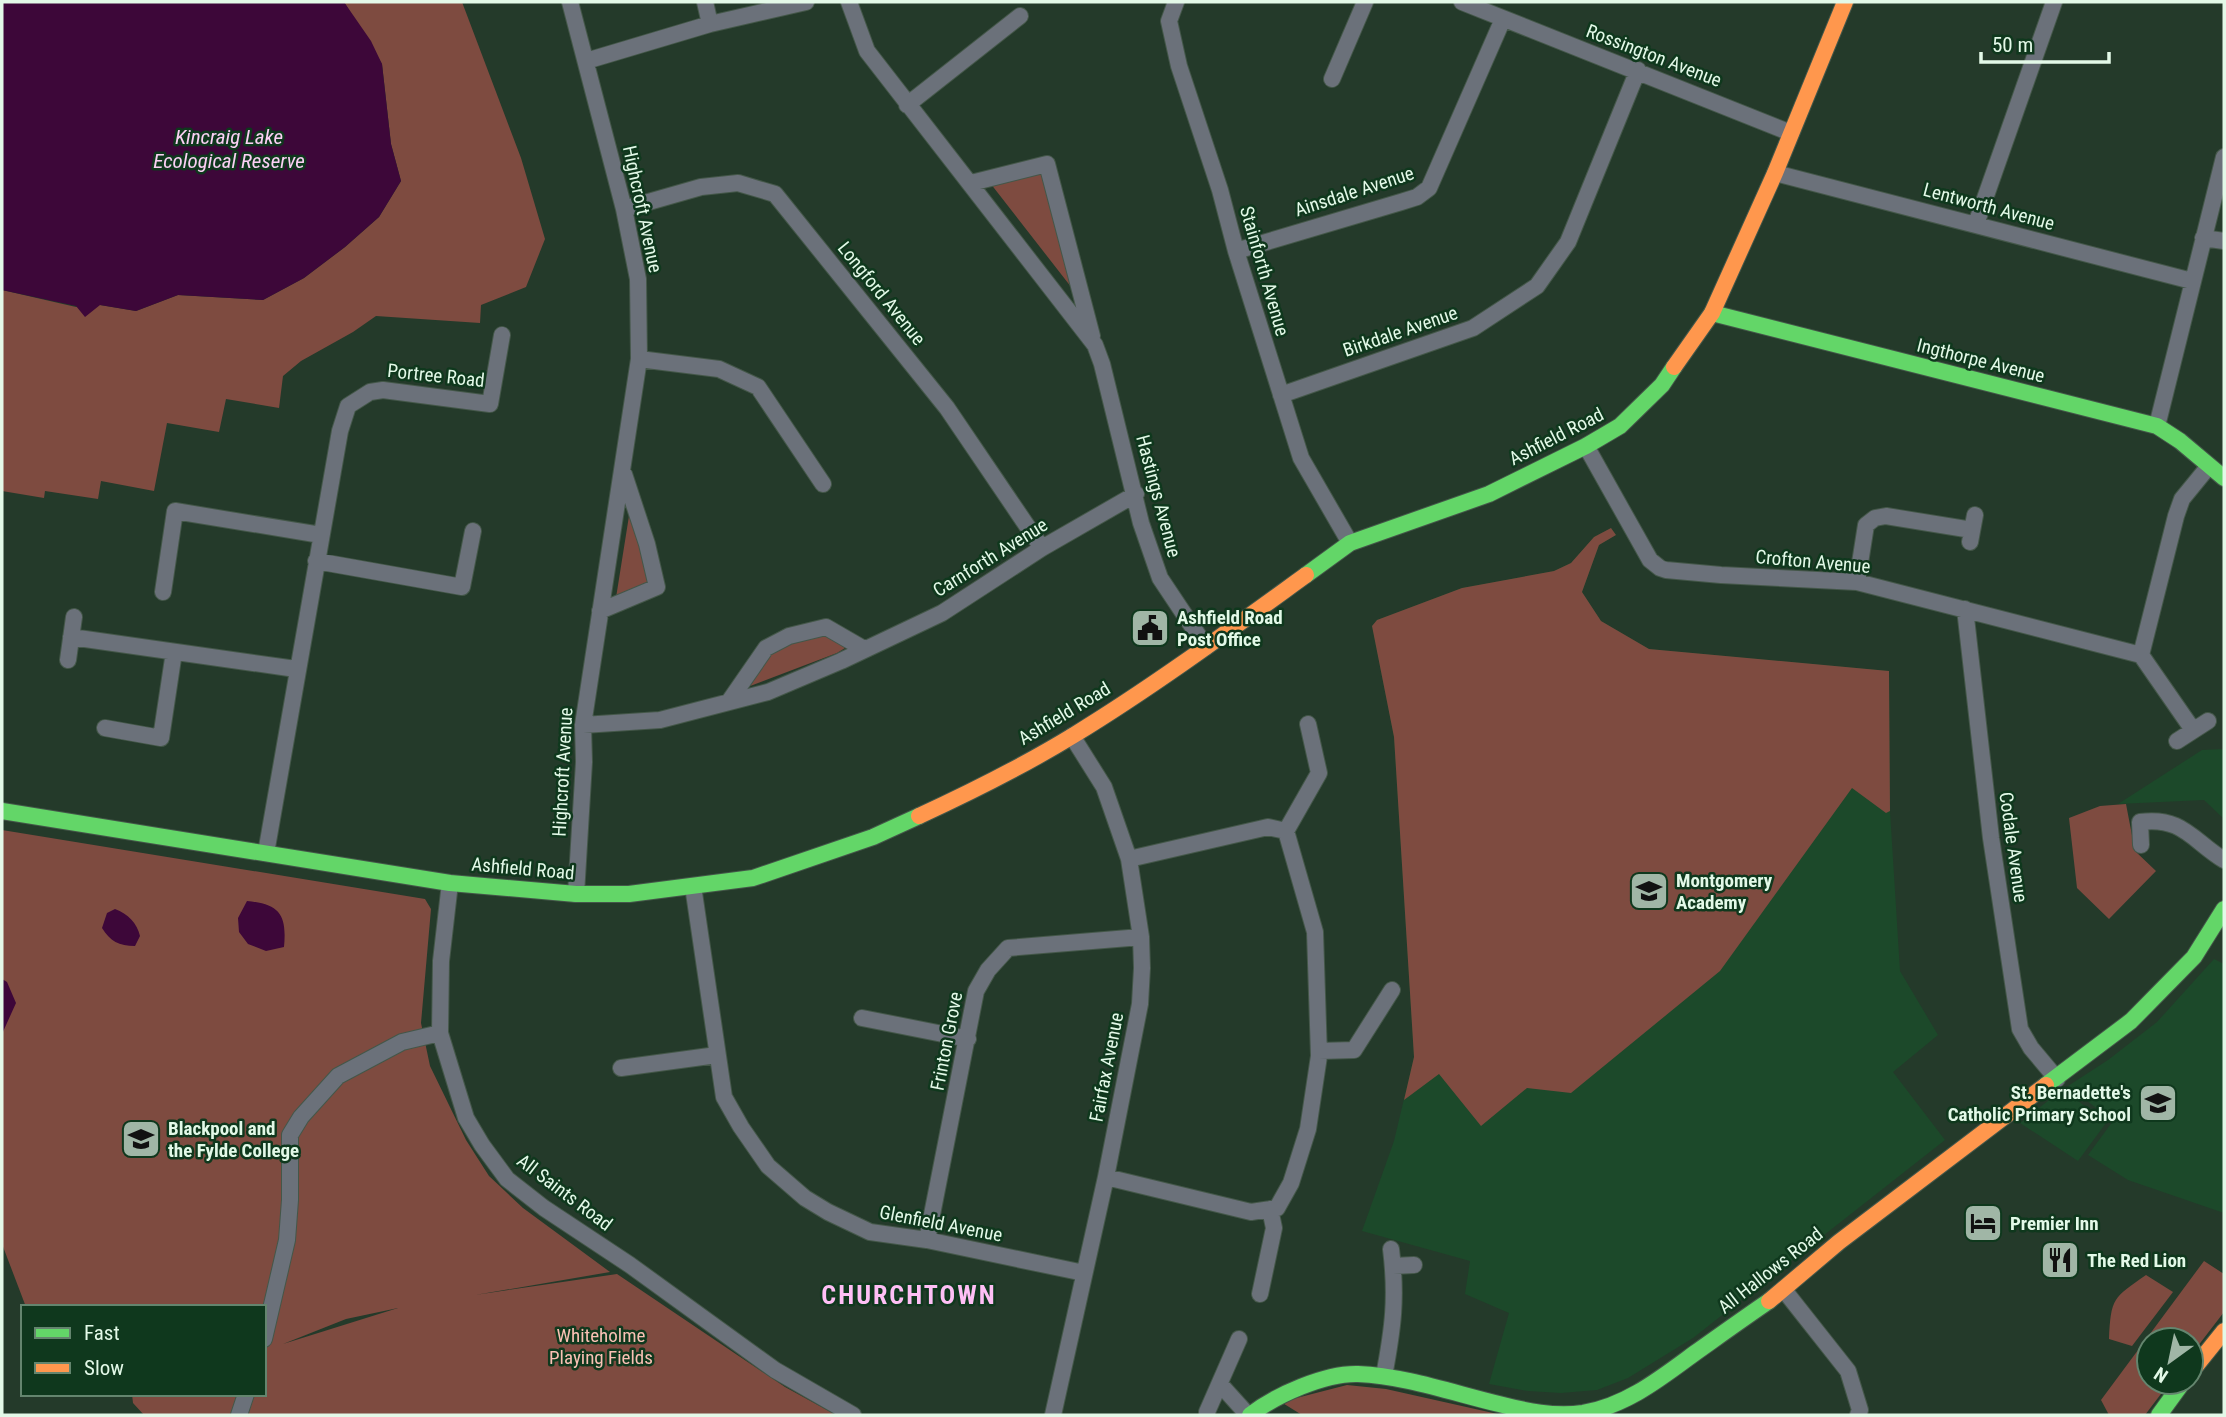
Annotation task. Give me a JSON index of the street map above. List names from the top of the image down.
{
  "streets": {
    "street": [
      "Rossington Avenue",
      "Ainsdale Avenue",
      "Lentworth Avenue",
      "Highcroft Avenue",
      "Stainforth Avenue",
      "Longford Avenue",
      "Birkdale Avenue",
      "Ingthorpe Avenue",
      "Portree Road",
      "Ashfield Road",
      "Hastings Avenue",
      "Carnforth Avenue",
      "Crofton Avenue",
      "Codale Avenue",
      "Frinton Grove",
      "Fairfax Avenue",
      "All Saints Road",
      "Glenfield Avenue",
      "All Hallows Road"
    ]
  },
  "crossings": [
    ["Rossington Avenue", "Ainsdale Avenue"],
    ["Rossington Avenue", "Birkdale Avenue"],
    ["Rossington Avenue", "Ashfield Road"],
    ["Ainsdale Avenue", "Stainforth Avenue"],
    ["Lentworth Avenue", "Ashfield Road"],
    ["Highcroft Avenue", "Longford Avenue"],
    ["Highcroft Avenue", "Ashfield Road"],
    ["Highcroft Avenue", "Carnforth Avenue"],
    ["Stainforth Avenue", "Birkdale Avenue"],
    ["Stainforth Avenue", "Ashfield Road"],
    ["Longford Avenue", "Carnforth Avenue"],
    ["Ingthorpe Avenue", "Ashfield Road"],
    ["Portree Road", "Ashfield Road"],
    ["Ashfield Road", "Hastings Avenue"],
    ["Ashfield Road", "Crofton Avenue"],
    ["Ashfield Road", "Fairfax Avenue"],
    ["Ashfield Road", "All Saints Road"],
    ["Ashfield Road", "Glenfield Avenue"],
    ["Hastings Avenue", "Carnforth Avenue"],
    ["Crofton Avenue", "Codale Avenue"],
    ["Codale Avenue", "All Hallows Road"],
    ["Frinton Grove", "Fairfax Avenue"],
    ["Frinton Grove", "Glenfield Avenue"],
    ["Fairfax Avenue", "Glenfield Avenue"]
  ],
  "districts": ["CHURCHTOWN"],
  "water": ["Kincraig Lake Ecological Reserve"],
  "parks": ["Whiteholme Playing Fields"],
  "places": {
    "public building": ["Ashfield Road Post Office"],
    "school or university": ["Montgomery Academy", "St. Bernadette's Catholic Primary School", "Blackpool and the Fylde College"],
    "hotel": ["Premier Inn"],
    "restaurant": ["The Red Lion"]
  },
  "legend": ["Fast", "Slow"],
  "scale_bar": "50 m",
  "north": "bottom left"
}
